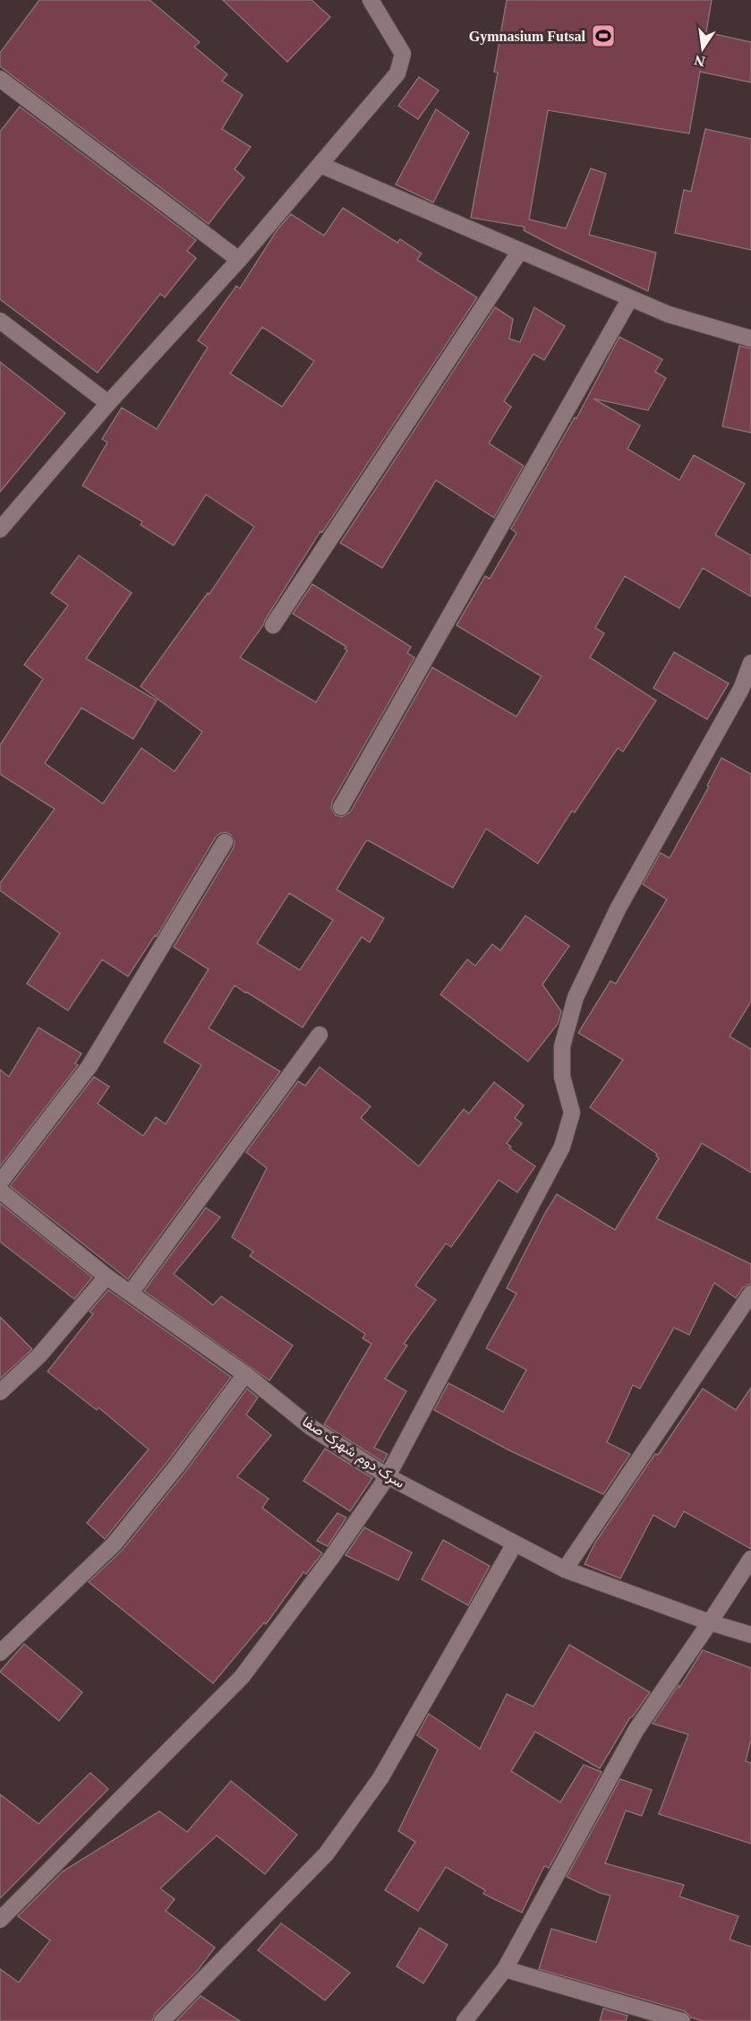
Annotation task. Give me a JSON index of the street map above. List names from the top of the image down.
{
  "streets": {
    "street": ["سرک دوم شهرک صفا"]
  },
  "places": {
    "sports": ["Gymnasium Futsal"]
  },
  "north": "bottom"
}
